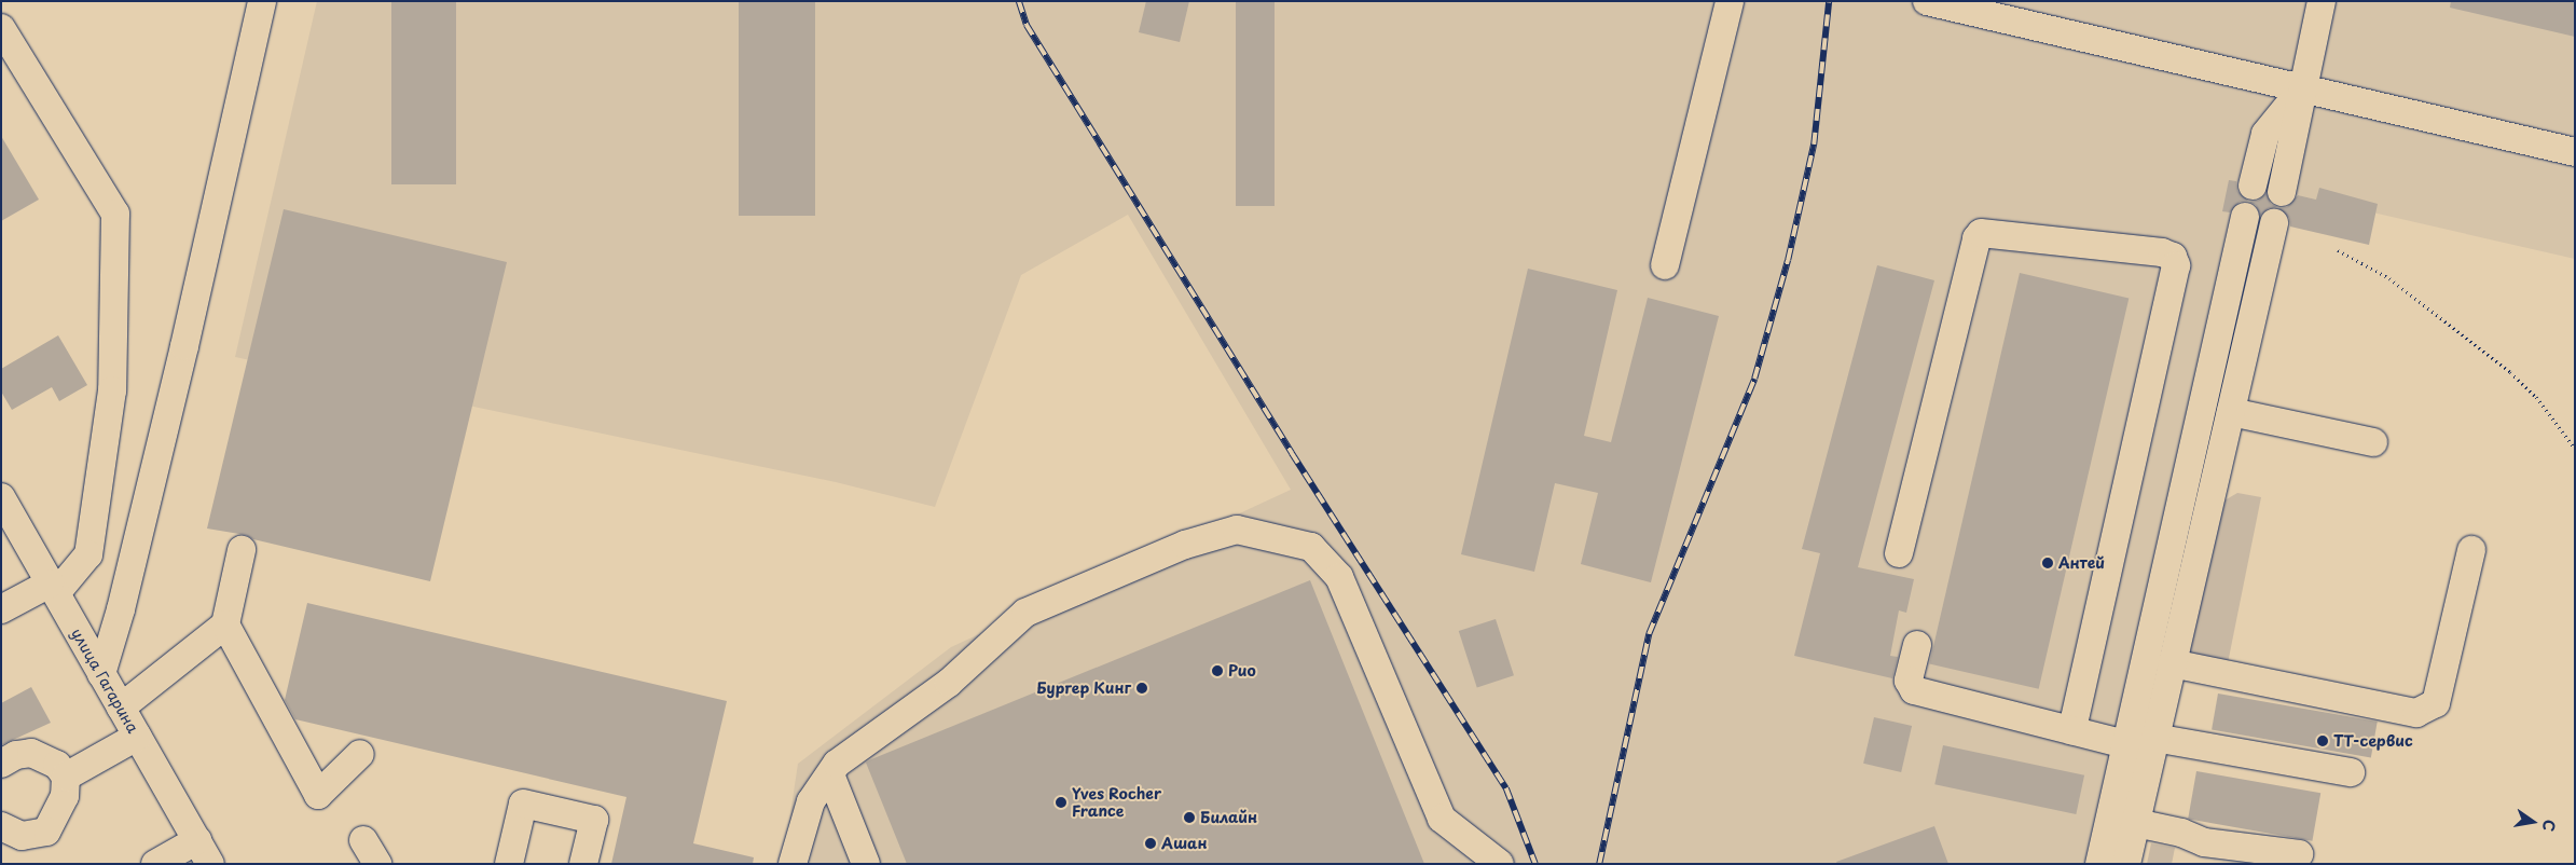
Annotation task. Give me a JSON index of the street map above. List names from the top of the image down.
{
  "streets": {
    "street": ["улица Гагарина"]
  },
  "places": [
    "Антей",
    "Рио",
    "Бургер Кинг",
    "ТТ-сервис",
    "Yves Rocher France",
    "Билайн",
    "Ашан"
  ],
  "north": "right"
}
